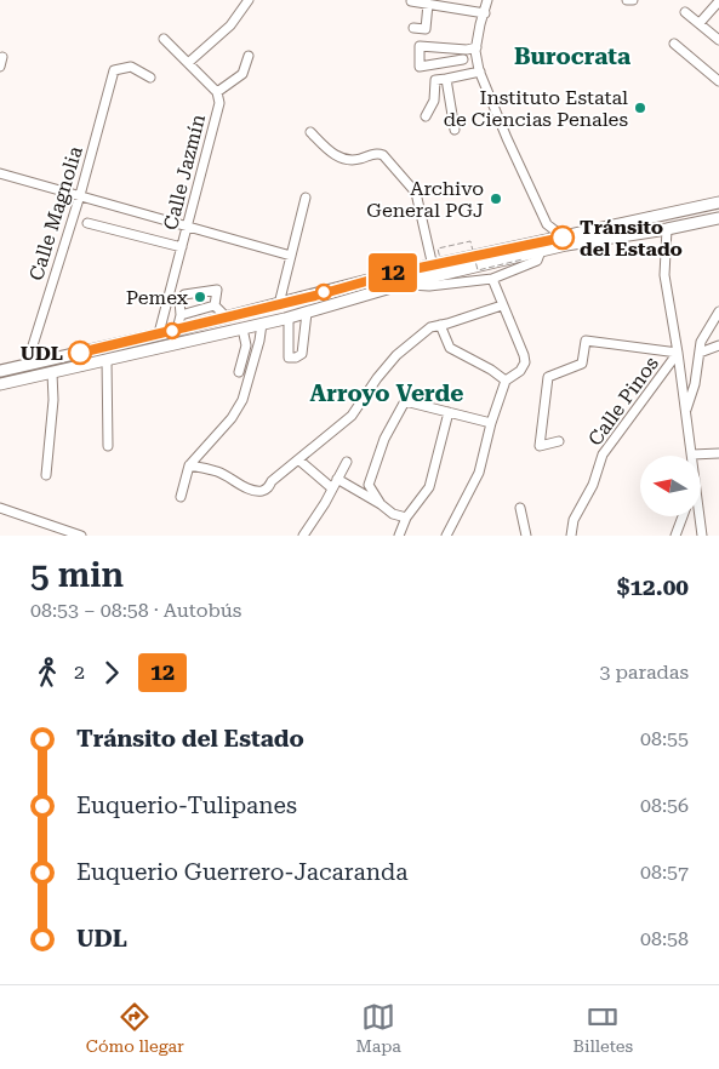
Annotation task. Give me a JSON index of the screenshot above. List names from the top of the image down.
{
  "streets": {
    "street": ["Calle Jazmín", "Calle Magnolia", "Calle Pinos"]
  },
  "districts": ["Burocrata", "Arroyo Verde"],
  "places": [
    "Instituto Estatal de Ciencias Penales",
    "Archivo General PGJ",
    "Tránsito del Estado",
    "Pemex",
    "UDL"
  ],
  "lines": ["bus line 12"],
  "north": "left",
  "page": {
    "on_map": "12",
    "heading": ["5 min", "08:53 – 08:58 · Autobús", "$12.00"],
    "legs": ["2", "12", "3 paradas"],
    "list": [
      {
        "name": "Tránsito del Estado",
        "value": "08:55"
      },
      {
        "name": "Euquerio-Tulipanes",
        "value": "08:56"
      },
      {
        "name": "Euquerio Guerrero-Jacaranda",
        "value": "08:57"
      },
      {
        "name": "UDL",
        "value": "08:58"
      }
    ],
    "tabs": ["Cómo llegar", "Mapa", "Billetes"]
  }
}
